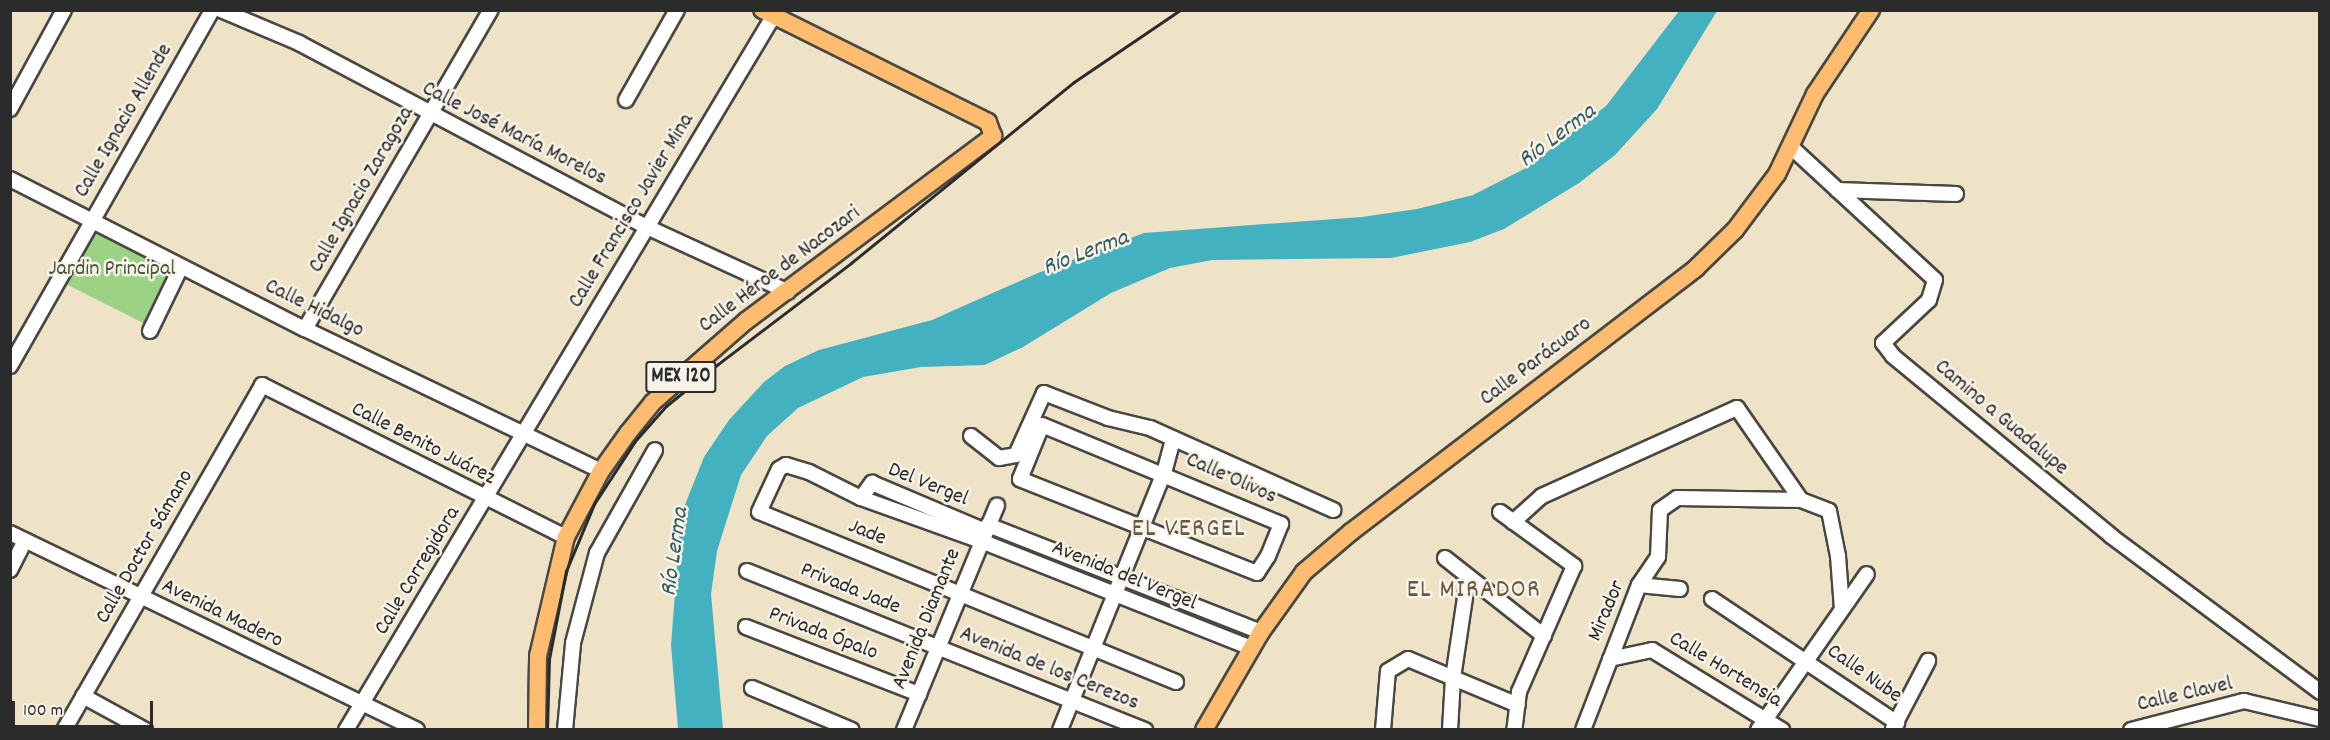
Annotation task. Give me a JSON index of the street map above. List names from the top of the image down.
{
  "streets": {
    "main road": ["Calle Héroe de Nacozari", "Calle Parácuaro", "MEX 120"],
    "street": [
      "Calle Ignacio Allende",
      "Calle José María Morelos",
      "Calle Ignacio Zaragoza",
      "Calle Francisco Javier Mina",
      "Calle Hidalgo",
      "Camino a Guadalupe",
      "Calle Benito Juárez",
      "Calle Olivos",
      "Del Vergel",
      "Jade",
      "Calle Doctor Sámano",
      "Calle Corregidora",
      "Avenida del Vergel",
      "Privada Jade",
      "Mirador",
      "Avenida Madero",
      "Avenida Diamante",
      "Privada Ópalo",
      "Avenida de los Cerezos",
      "Calle Hortensia",
      "Calle Nube",
      "Calle Clavel"
    ]
  },
  "crossings": [
    ["Calle Ignacio Allende", "Calle Hidalgo"],
    ["Calle José María Morelos", "Calle Ignacio Zaragoza"],
    ["Calle José María Morelos", "Calle Francisco Javier Mina"],
    ["Calle José María Morelos", "Calle Héroe de Nacozari"],
    ["Calle Ignacio Zaragoza", "Calle Hidalgo"],
    ["Calle Francisco Javier Mina", "Calle Héroe de Nacozari"],
    ["Calle Francisco Javier Mina", "Calle Hidalgo"],
    ["Calle Francisco Javier Mina", "Calle Corregidora"],
    ["Calle Héroe de Nacozari", "Calle Hidalgo"],
    ["Calle Héroe de Nacozari", "Calle Benito Juárez"],
    ["Calle Hidalgo", "Calle Corregidora"],
    ["Calle Parácuaro", "Camino a Guadalupe"],
    ["Calle Parácuaro", "Avenida del Vergel"],
    ["Calle Benito Juárez", "Calle Doctor Sámano"],
    ["Calle Benito Juárez", "Calle Corregidora"],
    ["Del Vergel", "Jade"],
    ["Del Vergel", "Avenida del Vergel"],
    ["Del Vergel", "Avenida Diamante"],
    ["Jade", "Avenida Diamante"],
    ["Calle Doctor Sámano", "Avenida Madero"],
    ["Calle Corregidora", "Avenida Madero"],
    ["Avenida del Vergel", "Avenida Diamante"],
    ["Privada Jade", "Avenida Diamante"],
    ["Privada Jade", "Avenida de los Cerezos"],
    ["Mirador", "Calle Hortensia"],
    ["Avenida Diamante", "Privada Ópalo"],
    ["Avenida Diamante", "Avenida de los Cerezos"]
  ],
  "districts": ["EL VERGEL", "EL MIRADOR"],
  "water": ["Río Lerma"],
  "parks": ["Jardin Principal"],
  "scale_bar": "100 m"
}
